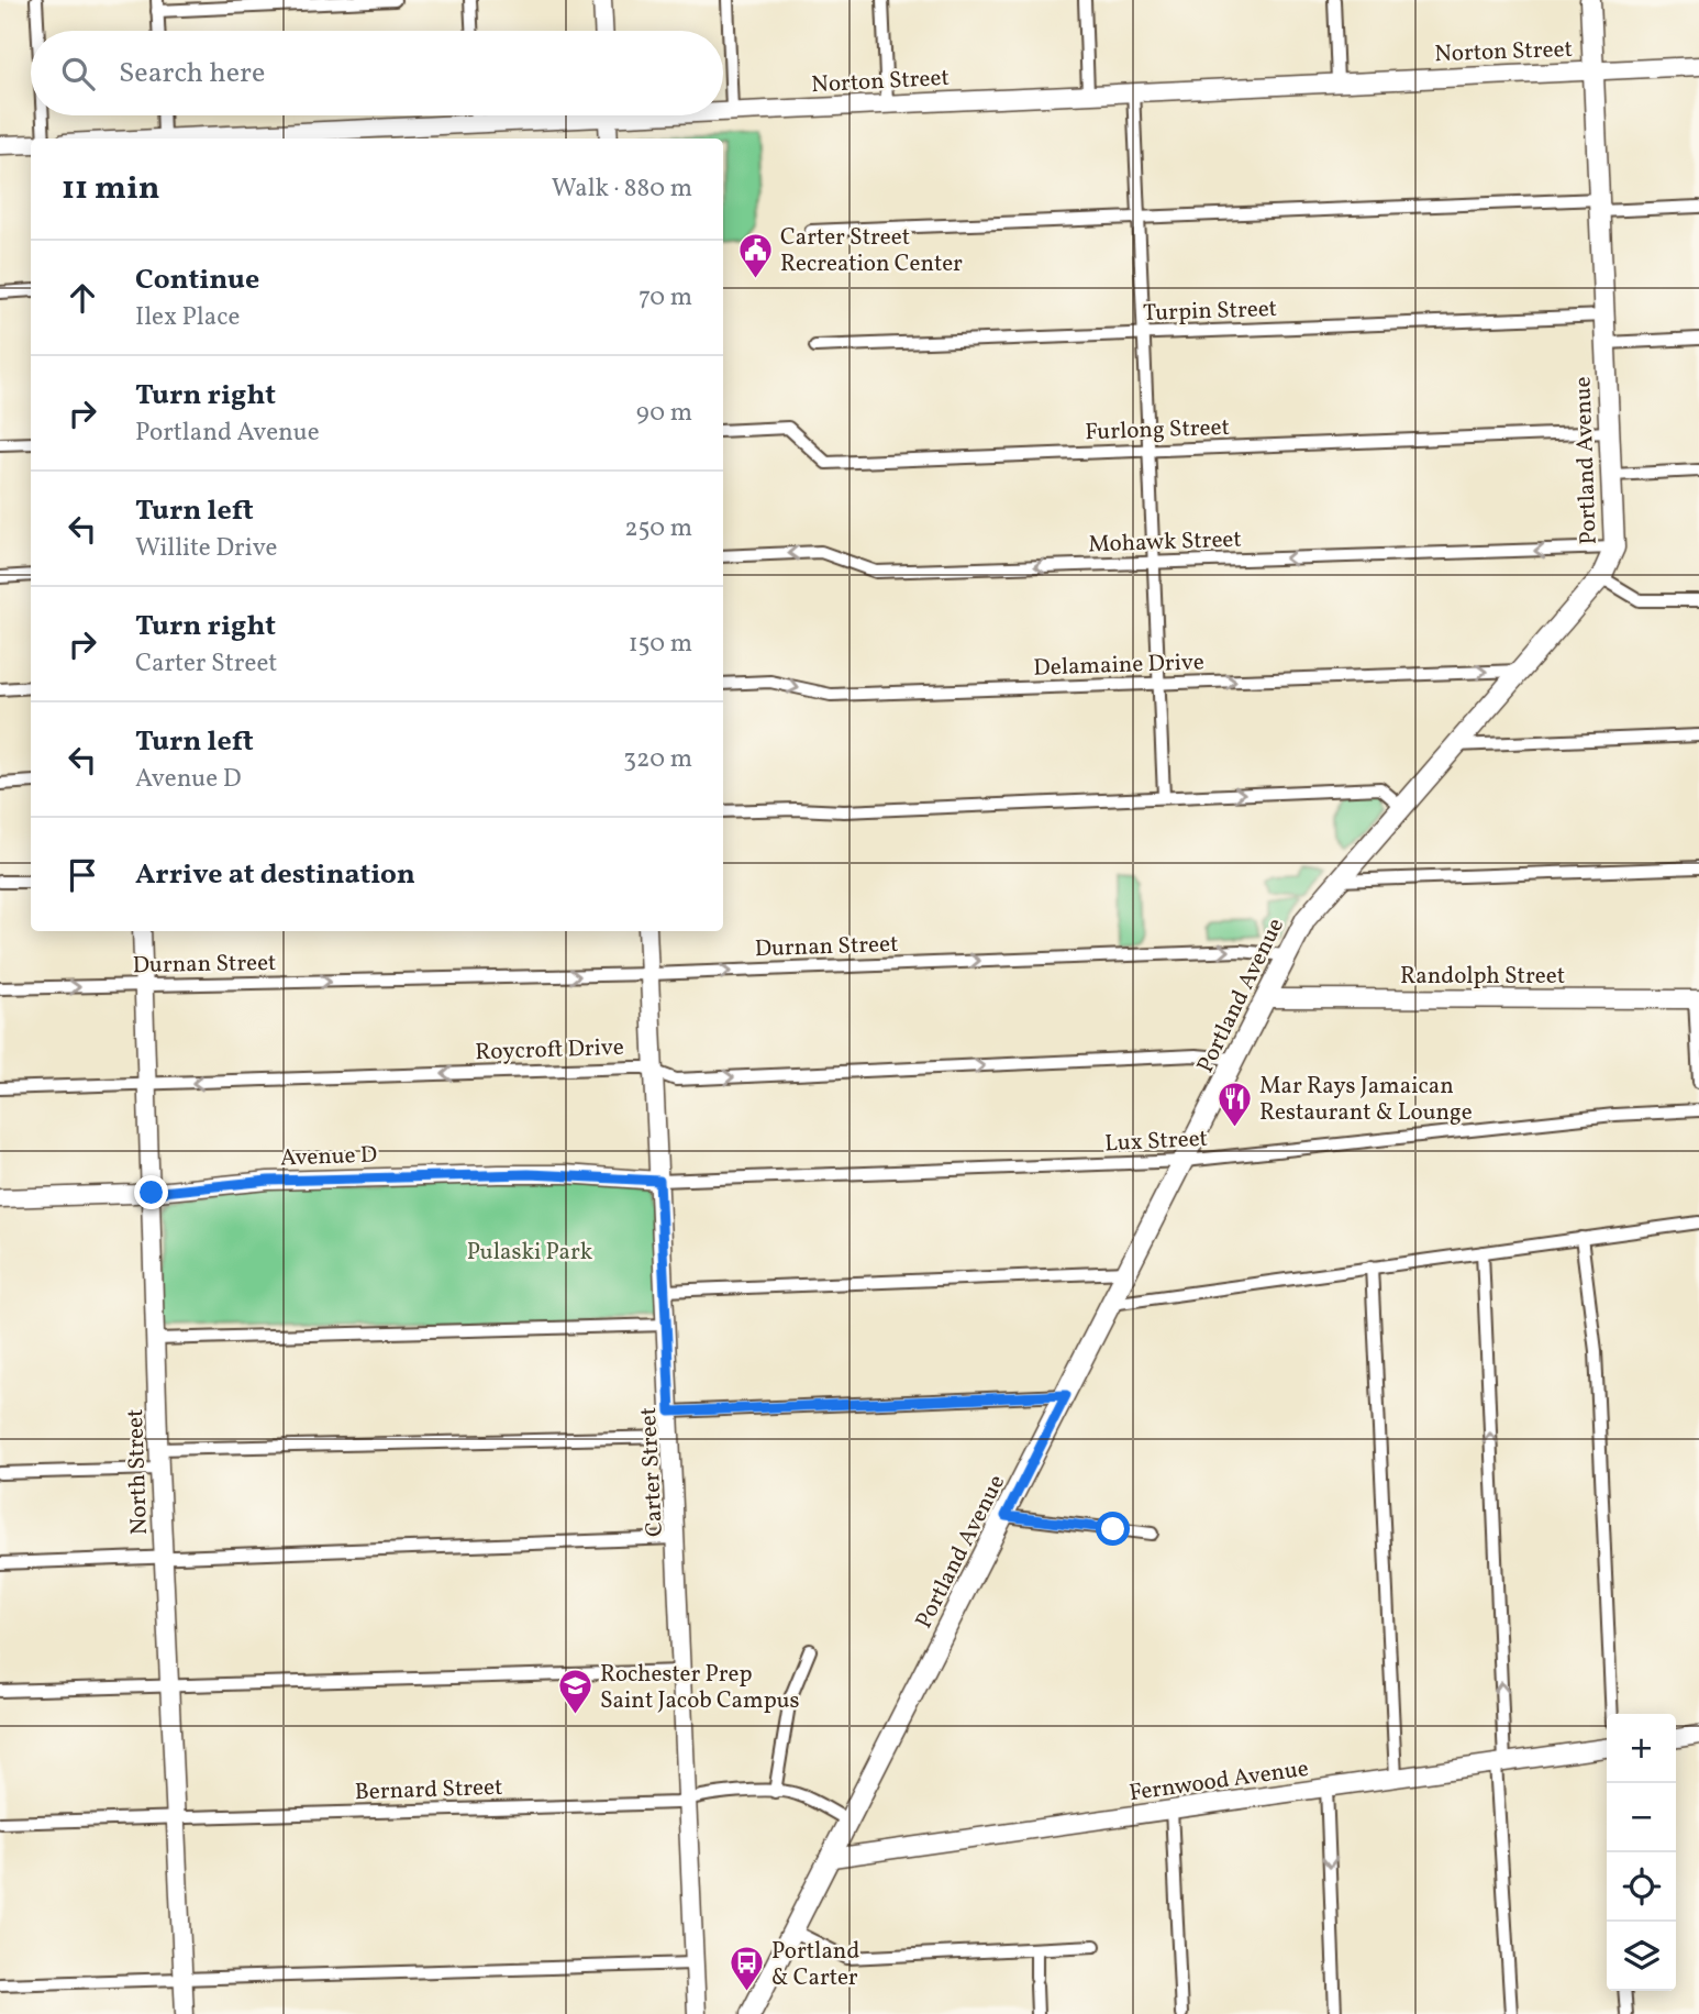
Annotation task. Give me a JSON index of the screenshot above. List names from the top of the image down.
{
  "streets": {
    "main road": ["Portland Avenue"],
    "street": [
      "Norton Street",
      "Turpin Street",
      "Furlong Street",
      "Mohawk Street",
      "Delamaine Drive",
      "Durnan Street",
      "Randolph Street",
      "Roycroft Drive",
      "Lux Street",
      "Avenue D",
      "North Street",
      "Carter Street",
      "Fernwood Avenue",
      "Bernard Street"
    ]
  },
  "crossings": [
    ["Norton Street", "Portland Avenue"],
    ["Turpin Street", "Portland Avenue"],
    ["Furlong Street", "Portland Avenue"],
    ["Portland Avenue", "Mohawk Street"],
    ["Portland Avenue", "Delamaine Drive"],
    ["Portland Avenue", "Durnan Street"],
    ["Portland Avenue", "Randolph Street"],
    ["Portland Avenue", "Roycroft Drive"],
    ["Portland Avenue", "Lux Street"],
    ["Portland Avenue", "Fernwood Avenue"],
    ["Portland Avenue", "Bernard Street"],
    ["Durnan Street", "North Street"],
    ["Durnan Street", "Carter Street"],
    ["Roycroft Drive", "North Street"],
    ["Roycroft Drive", "Carter Street"],
    ["Lux Street", "Avenue D"],
    ["Lux Street", "Carter Street"],
    ["Avenue D", "North Street"],
    ["Avenue D", "Carter Street"],
    ["North Street", "Bernard Street"],
    ["Carter Street", "Bernard Street"]
  ],
  "one_way": ["Mohawk Street", "Delamaine Drive", "Durnan Street"],
  "parks": ["Pulaski Park"],
  "places": {
    "public building": ["Carter Street Recreation Center"],
    "restaurant": ["Mar Rays Jamaican Restaurant & Lounge"],
    "school or university": ["Rochester Prep Saint Jacob Campus"],
    "bus stop": ["Portland & Carter"]
  },
  "page": {
    "search": "Search here",
    "heading": ["11 min", "Walk · 880 m"],
    "list": [
      ["Continue", "Ilex Place", "70 m"],
      ["Turn right", "Portland Avenue", "90 m"],
      ["Turn left", "Willite Drive", "250 m"],
      ["Turn right", "Carter Street", "150 m"],
      ["Turn left", "Avenue D", "320 m"],
      "Arrive at destination"
    ],
    "map_buttons": ["+", "−"]
  }
}
